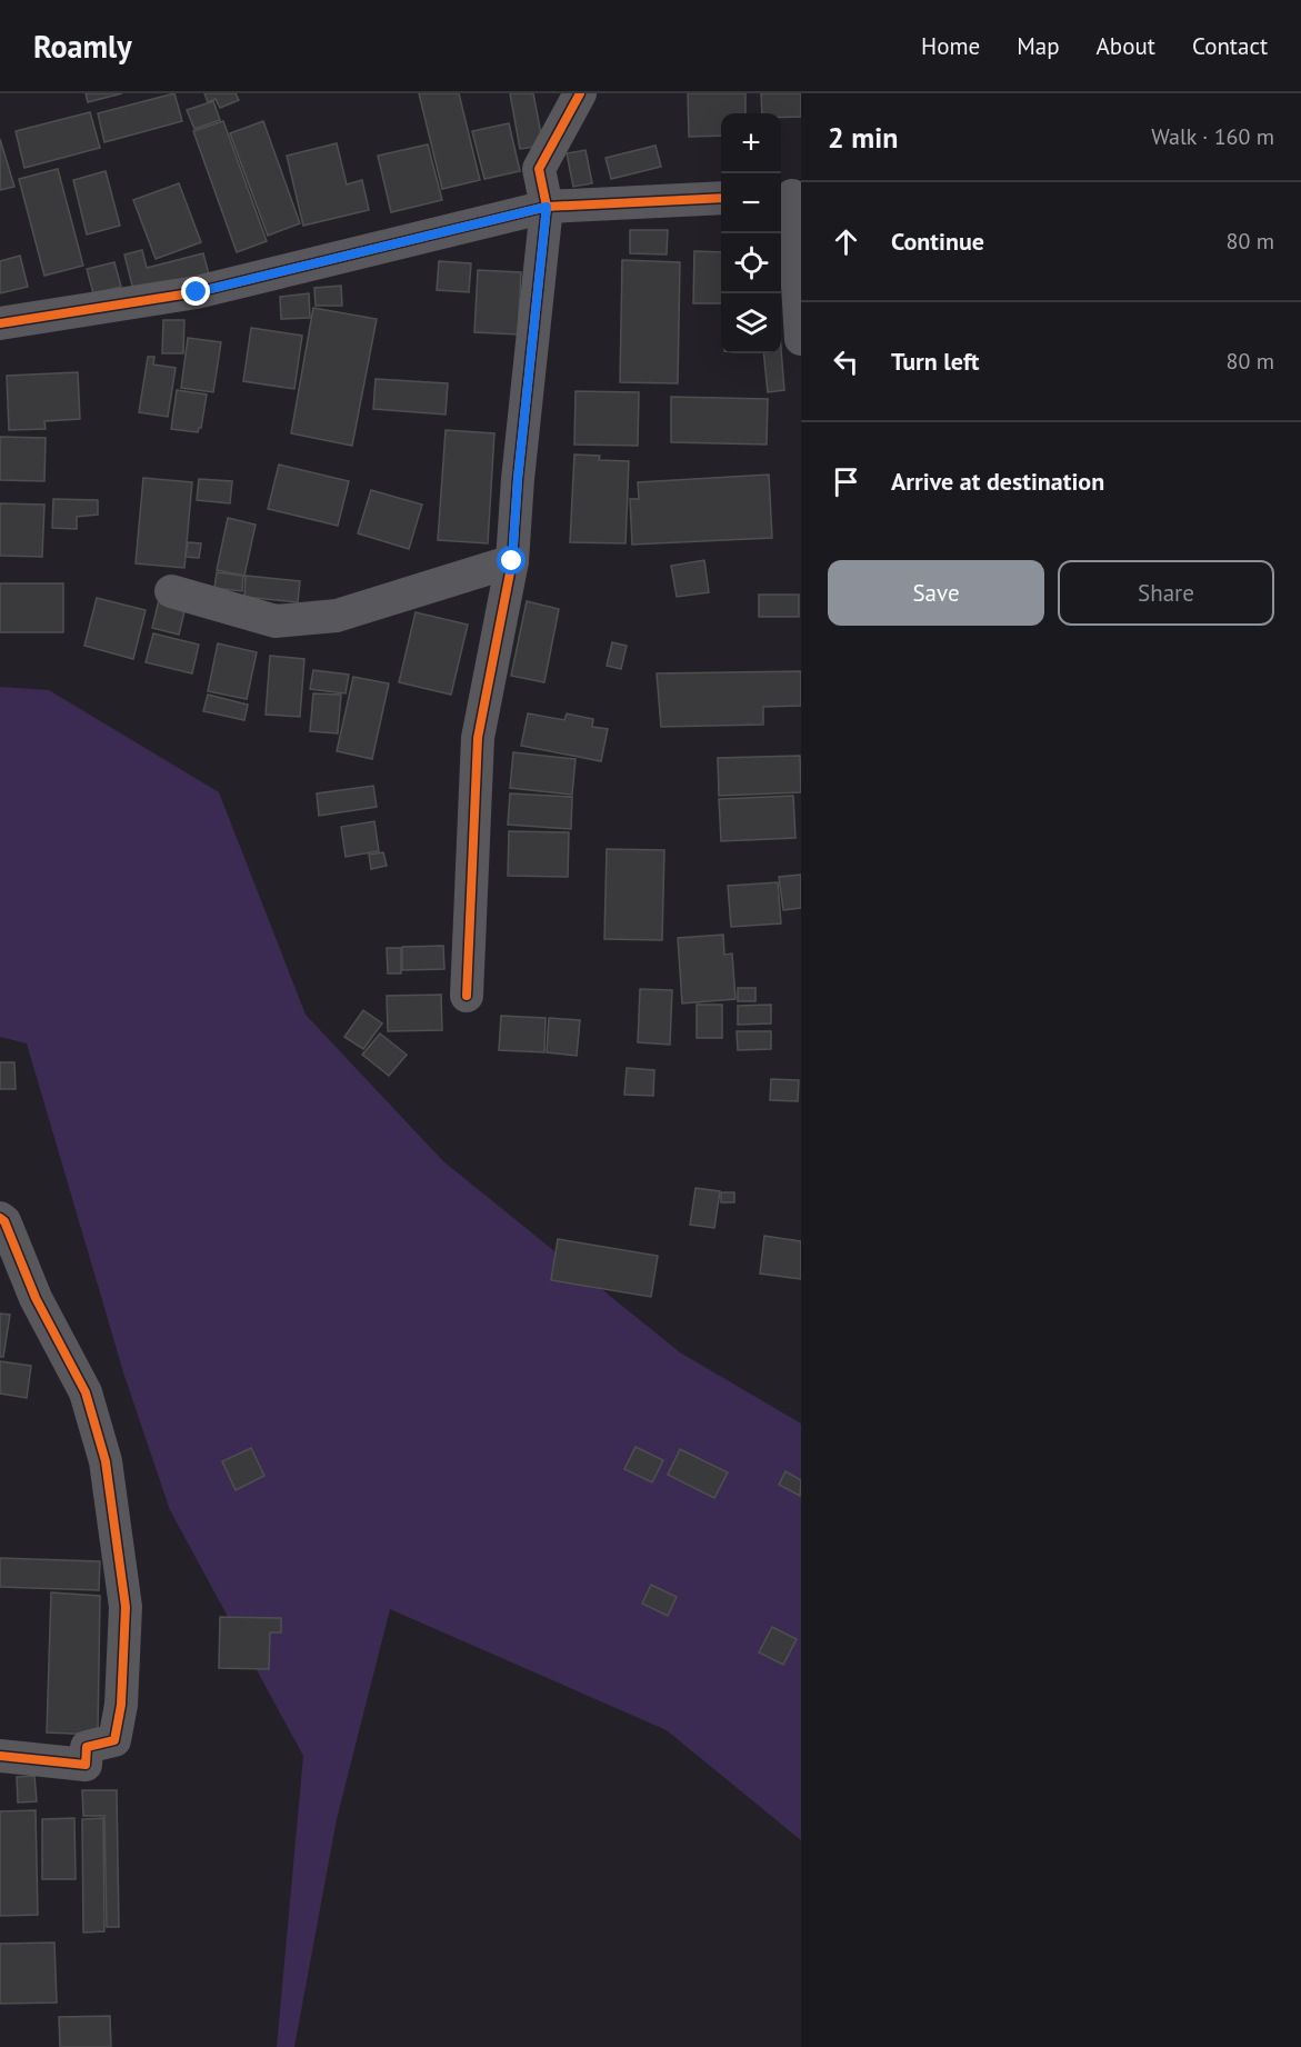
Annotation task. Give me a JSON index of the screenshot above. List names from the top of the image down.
{
  "page": {
    "header": "Roamly",
    "nav": [
      "Home",
      "Map",
      "About",
      "Contact"
    ],
    "heading": ["2 min", "Walk · 160 m"],
    "map_buttons": ["+", "−"],
    "list": [
      ["Continue", "80 m"],
      ["Turn left", "80 m"],
      "Arrive at destination"
    ],
    "buttons": ["Save", "Share"]
  }
}
